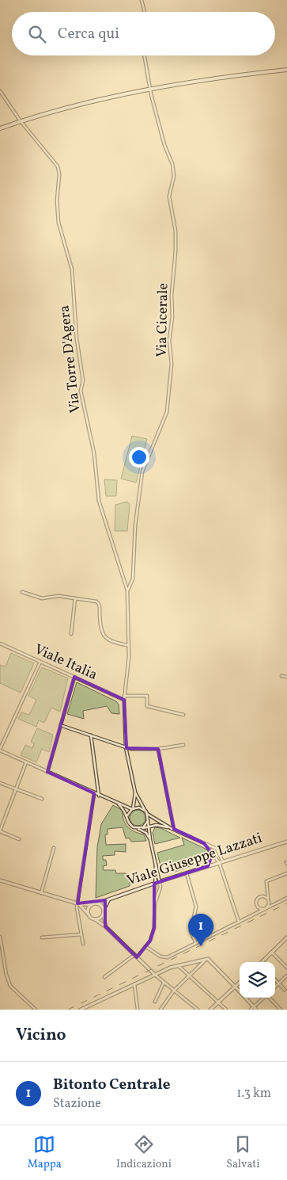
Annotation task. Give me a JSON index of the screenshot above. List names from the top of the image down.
{
  "streets": {
    "street": [
      "Via Cicerale",
      "Via Torre D'Agera",
      "Viale Italia",
      "Viale Giuseppe Lazzati"
    ]
  },
  "crossings": [
    ["Via Cicerale", "Via Torre D'Agera"],
    ["Via Torre D'Agera", "Viale Italia"]
  ],
  "page": {
    "search": "Cerca qui",
    "pins": "1",
    "heading": "Vicino",
    "list": [
      {
        "mark": "1",
        "name": "Bitonto Centrale",
        "note": "Stazione",
        "value": "1.3 km"
      }
    ],
    "nav": ["Mappa", "Indicazioni", "Salvati"]
  }
}
